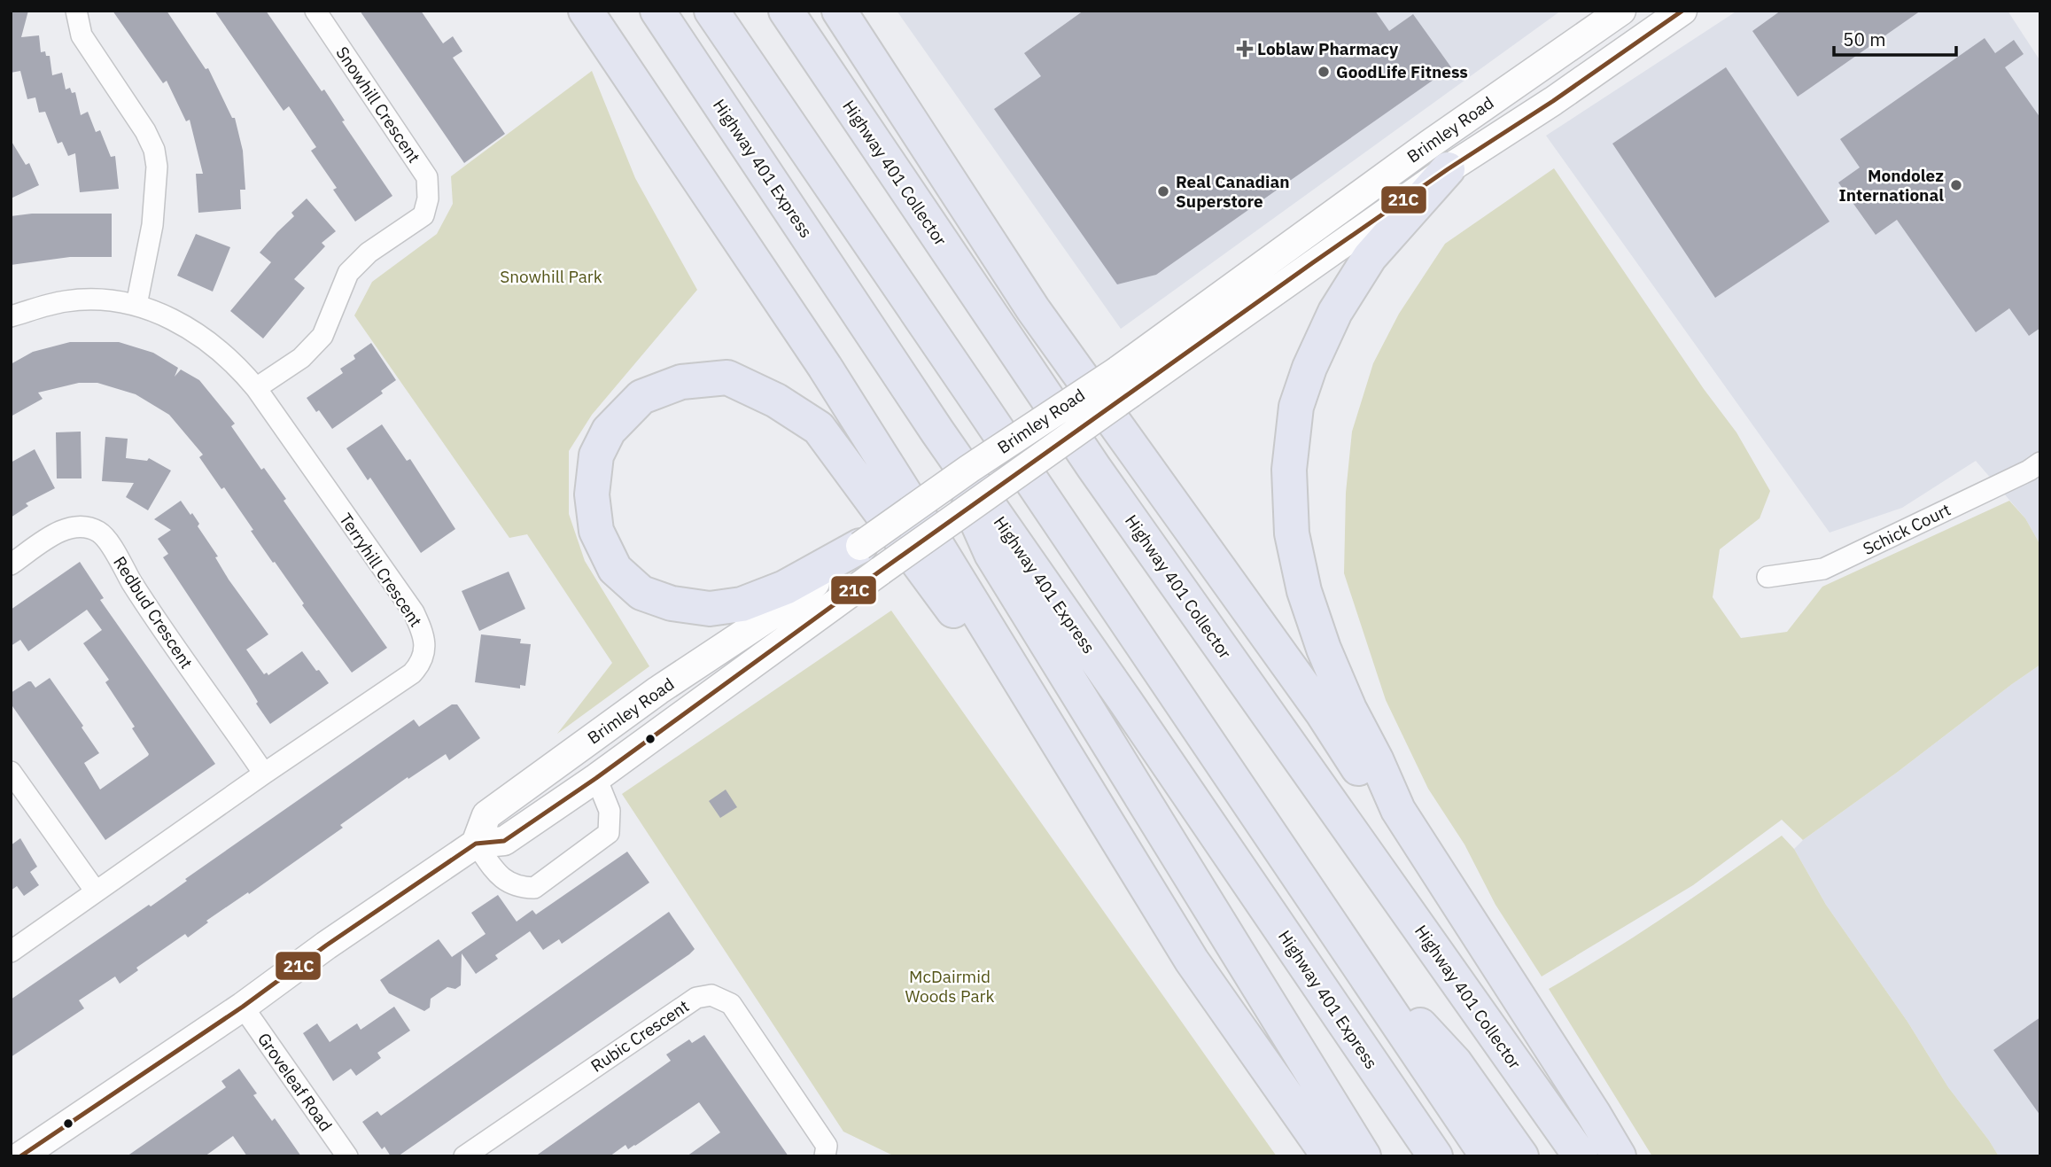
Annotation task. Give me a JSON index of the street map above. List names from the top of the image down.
{
  "streets": {
    "highway": ["Highway 401 Express", "Highway 401 Collector"],
    "main road": ["Brimley Road"],
    "street": [
      "Snowhill Crescent",
      "Schick Court",
      "Terryhill Crescent",
      "Redbud Crescent",
      "Rubic Crescent",
      "Groveleaf Road"
    ]
  },
  "crossings": [
    ["Snowhill Crescent", "Terryhill Crescent"],
    ["Brimley Road", "Groveleaf Road"],
    ["Terryhill Crescent", "Redbud Crescent"]
  ],
  "parks": ["Snowhill Park", "McDairmid Woods Park"],
  "places": {
    "health": ["Loblaw Pharmacy"],
    "other": ["GoodLife Fitness", "Mondolez International", "Real Canadian Superstore"]
  },
  "lines": ["transit line 21C"],
  "scale_bar": "50 m"
}
